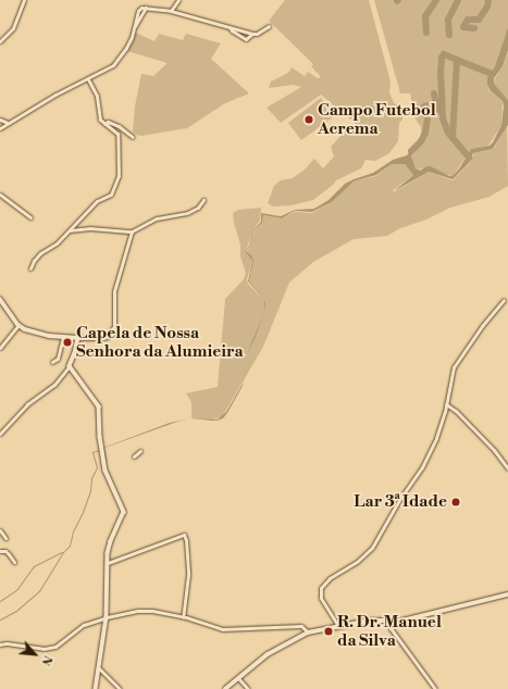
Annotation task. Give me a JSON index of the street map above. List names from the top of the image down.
{
  "places": [
    "Campo Futebol Acrema",
    "Capela de Nossa Senhora da Alumieira",
    "Lar 3ª Idade",
    "R. Dr. Manuel da Silva"
  ],
  "north": "bottom right"
}
